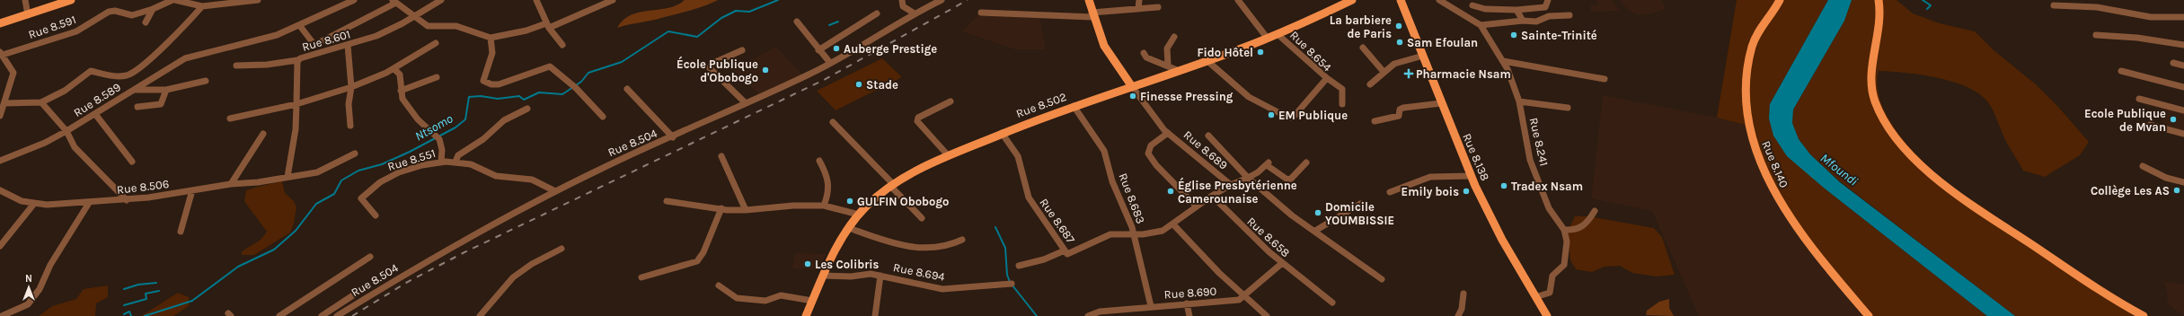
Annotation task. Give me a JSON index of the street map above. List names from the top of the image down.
{
  "streets": {
    "main road": ["Rue 8.502", "Rue 8.138", "Rue 8.140"],
    "street": [
      "Rue 8.591",
      "Rue 8.601",
      "Rue 8.654",
      "Rue 8.589",
      "Rue 8.241",
      "Rue 8.504",
      "Rue 8.689",
      "Rue 8.551",
      "Rue 8.506",
      "Rue 8.683",
      "Rue 8.687",
      "Rue 8.658",
      "Rue 8.694",
      "Rue 8.690"
    ]
  },
  "crossings": [
    ["Rue 8.601", "Rue 8.506"],
    ["Rue 8.654", "Rue 8.502"],
    ["Rue 8.502", "Rue 8.689"],
    ["Rue 8.502", "Rue 8.683"],
    ["Rue 8.502", "Rue 8.687"],
    ["Rue 8.502", "Rue 8.694"],
    ["Rue 8.241", "Rue 8.138"],
    ["Rue 8.504", "Rue 8.551"],
    ["Rue 8.683", "Rue 8.687"],
    ["Rue 8.683", "Rue 8.690"],
    ["Rue 8.687", "Rue 8.658"]
  ],
  "water": ["Ntsomo", "Mfoundi"],
  "places": {
    "other": [
      "La barbiere de Paris",
      "Sainte-Trinité",
      "Sam Efoulan",
      "Auberge Prestige",
      "Fido Hôtel",
      "École Publique d'Obobogo",
      "Stade",
      "Finesse Pressing",
      "EM Publique",
      "Ecole Publique de Mvan",
      "Tradex Nsam",
      "Collège Les AS",
      "Église Presbytérienne Camerounaise",
      "Emily bois",
      "GULFIN Obobogo",
      "Domicile YOUMBISSIE",
      "Les Colibris"
    ],
    "health": ["Pharmacie Nsam"]
  },
  "north": "top"
}
